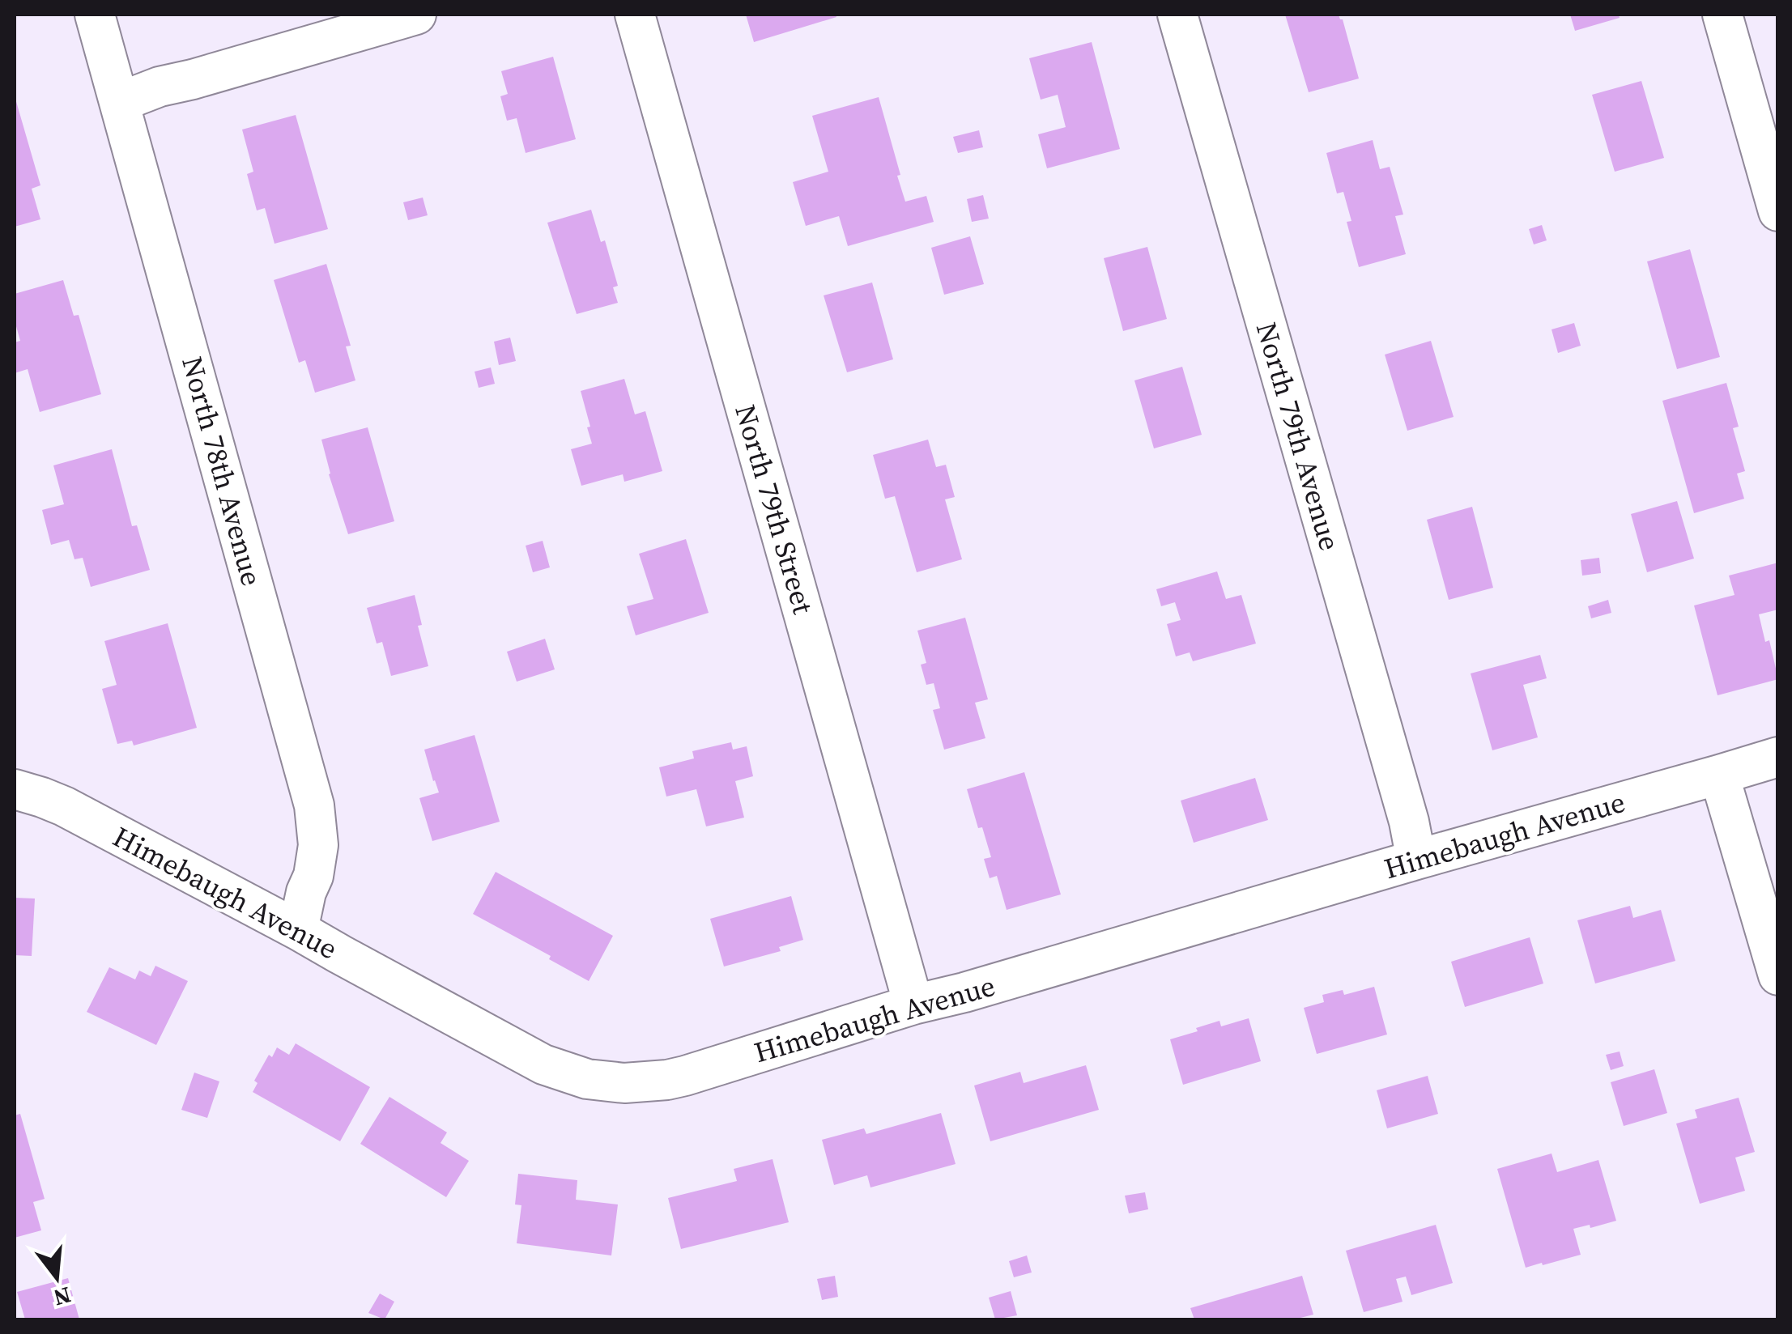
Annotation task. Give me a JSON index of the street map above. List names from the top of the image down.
{
  "streets": {
    "street": [
      "North 79th Avenue",
      "North 78th Avenue",
      "North 79th Street",
      "Himebaugh Avenue"
    ]
  },
  "crossings": [
    ["North 79th Avenue", "Himebaugh Avenue"],
    ["North 78th Avenue", "Himebaugh Avenue"],
    ["North 79th Street", "Himebaugh Avenue"]
  ],
  "north": "bottom"
}
